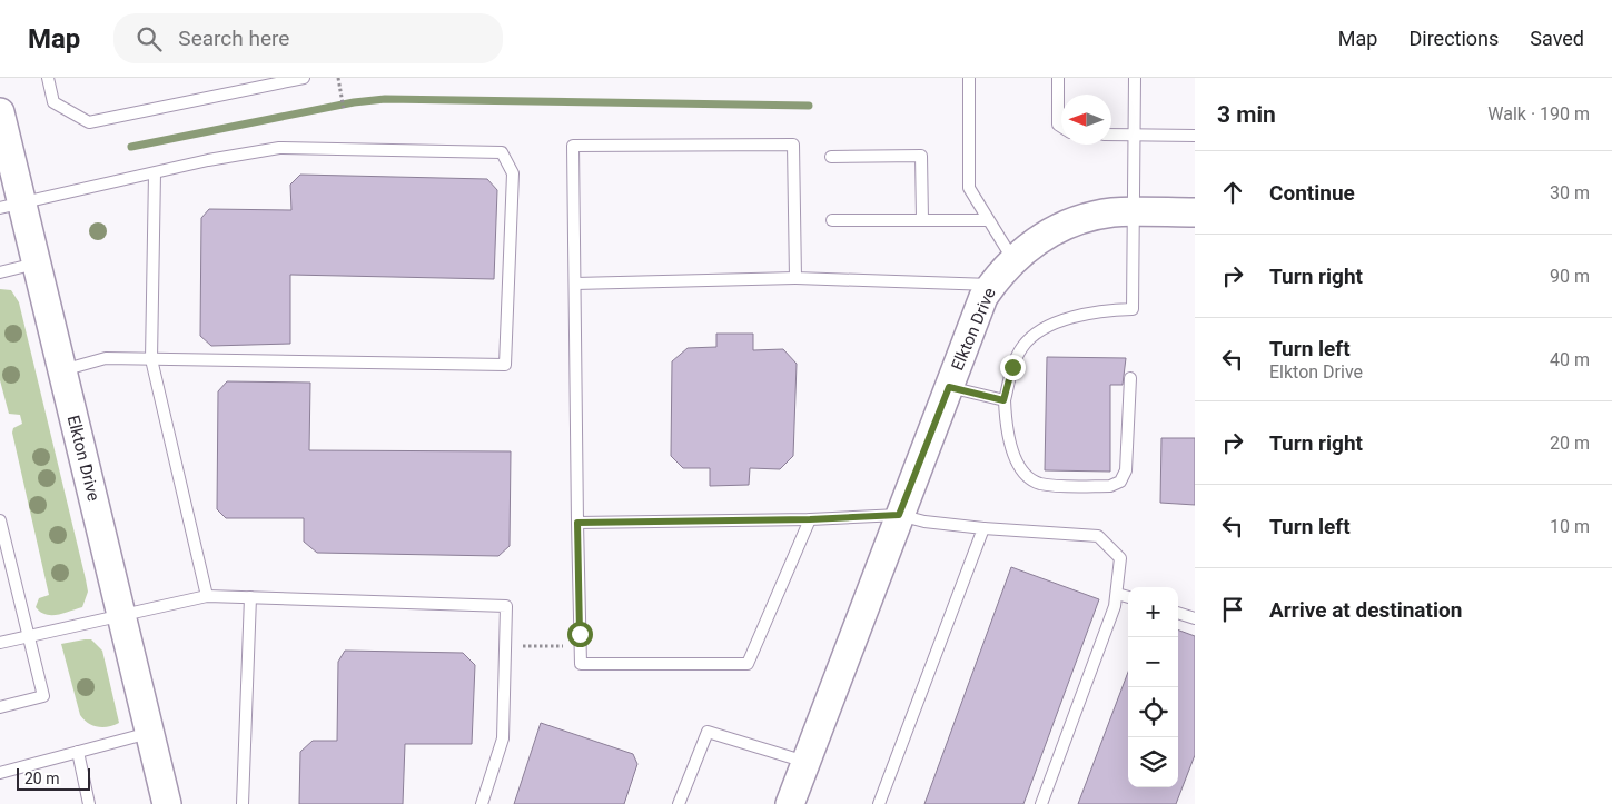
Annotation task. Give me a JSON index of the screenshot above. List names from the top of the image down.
{
  "streets": {
    "street": ["Elkton Drive"]
  },
  "scale_bar": "20 m",
  "north": "left",
  "page": {
    "header": "Map",
    "search": "Search here",
    "nav": ["Map", "Directions", "Saved"],
    "heading": ["3 min", "Walk · 190 m"],
    "list": [
      ["Continue", "30 m"],
      ["Turn right", "90 m"],
      ["Turn left", "Elkton Drive", "40 m"],
      ["Turn right", "20 m"],
      ["Turn left", "10 m"],
      "Arrive at destination"
    ],
    "map_buttons": ["+", "−"],
    "scale": "20 m"
  }
}
